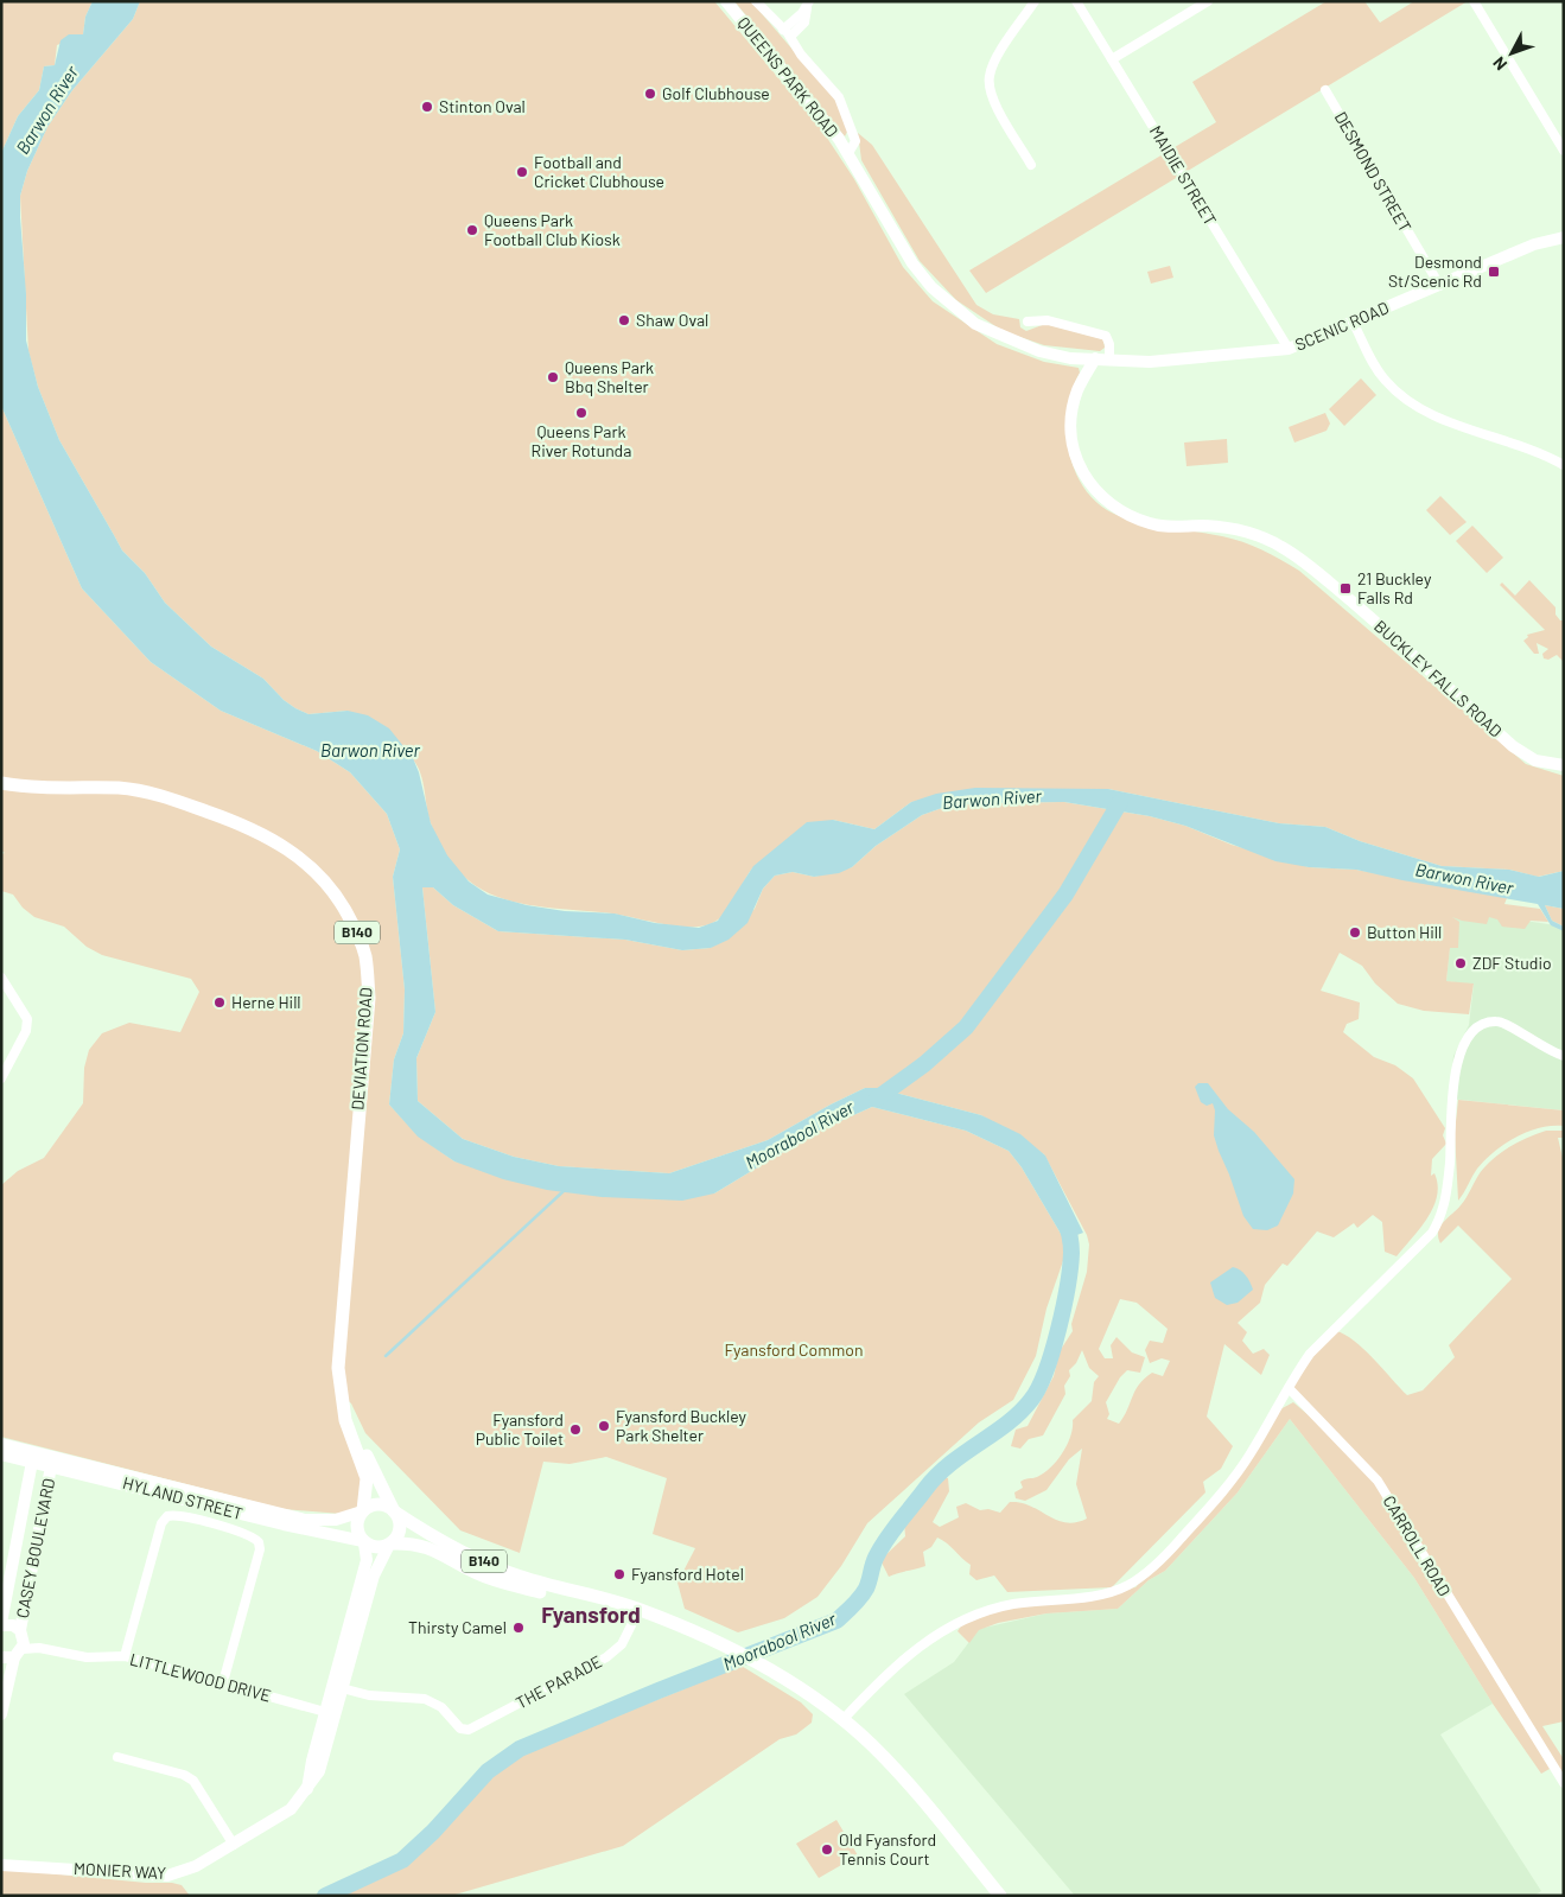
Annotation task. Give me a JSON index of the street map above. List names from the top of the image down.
{
  "streets": {
    "main road": ["B140", "DEVIATION ROAD"],
    "street": [
      "QUEENS PARK ROAD",
      "DESMOND STREET",
      "MAIDIE STREET",
      "SCENIC ROAD",
      "BUCKLEY FALLS ROAD",
      "HYLAND STREET",
      "CARROLL ROAD",
      "CASEY BOULEVARD",
      "LITTLEWOOD DRIVE",
      "THE PARADE",
      "MONIER WAY"
    ]
  },
  "crossings": [
    ["QUEENS PARK ROAD", "SCENIC ROAD"],
    ["QUEENS PARK ROAD", "BUCKLEY FALLS ROAD"],
    ["DESMOND STREET", "SCENIC ROAD"],
    ["MAIDIE STREET", "SCENIC ROAD"],
    ["SCENIC ROAD", "BUCKLEY FALLS ROAD"],
    ["B140", "DEVIATION ROAD"],
    ["B140", "HYLAND STREET"],
    ["B140", "THE PARADE"],
    ["B140", "MONIER WAY"],
    ["DEVIATION ROAD", "HYLAND STREET"],
    ["DEVIATION ROAD", "MONIER WAY"],
    ["HYLAND STREET", "CASEY BOULEVARD"],
    ["HYLAND STREET", "MONIER WAY"],
    ["CASEY BOULEVARD", "LITTLEWOOD DRIVE"],
    ["LITTLEWOOD DRIVE", "MONIER WAY"],
    ["THE PARADE", "MONIER WAY"]
  ],
  "districts": ["Fyansford"],
  "water": ["Barwon River", "Moorabool River"],
  "parks": ["Fyansford Common"],
  "places": {
    "other": [
      "Golf Clubhouse",
      "Stinton Oval",
      "Football and Cricket Clubhouse",
      "Queens Park Football Club Kiosk",
      "Shaw Oval",
      "Queens Park Bbq Shelter",
      "Queens Park River Rotunda",
      "Button Hill",
      "ZDF Studio",
      "Herne Hill",
      "Fyansford Buckley Park Shelter",
      "Fyansford Public Toilet",
      "Fyansford Hotel",
      "Thirsty Camel",
      "Old Fyansford Tennis Court"
    ],
    "transit": ["Desmond St/Scenic Rd", "21 Buckley Falls Rd"]
  },
  "north": "bottom left"
}
